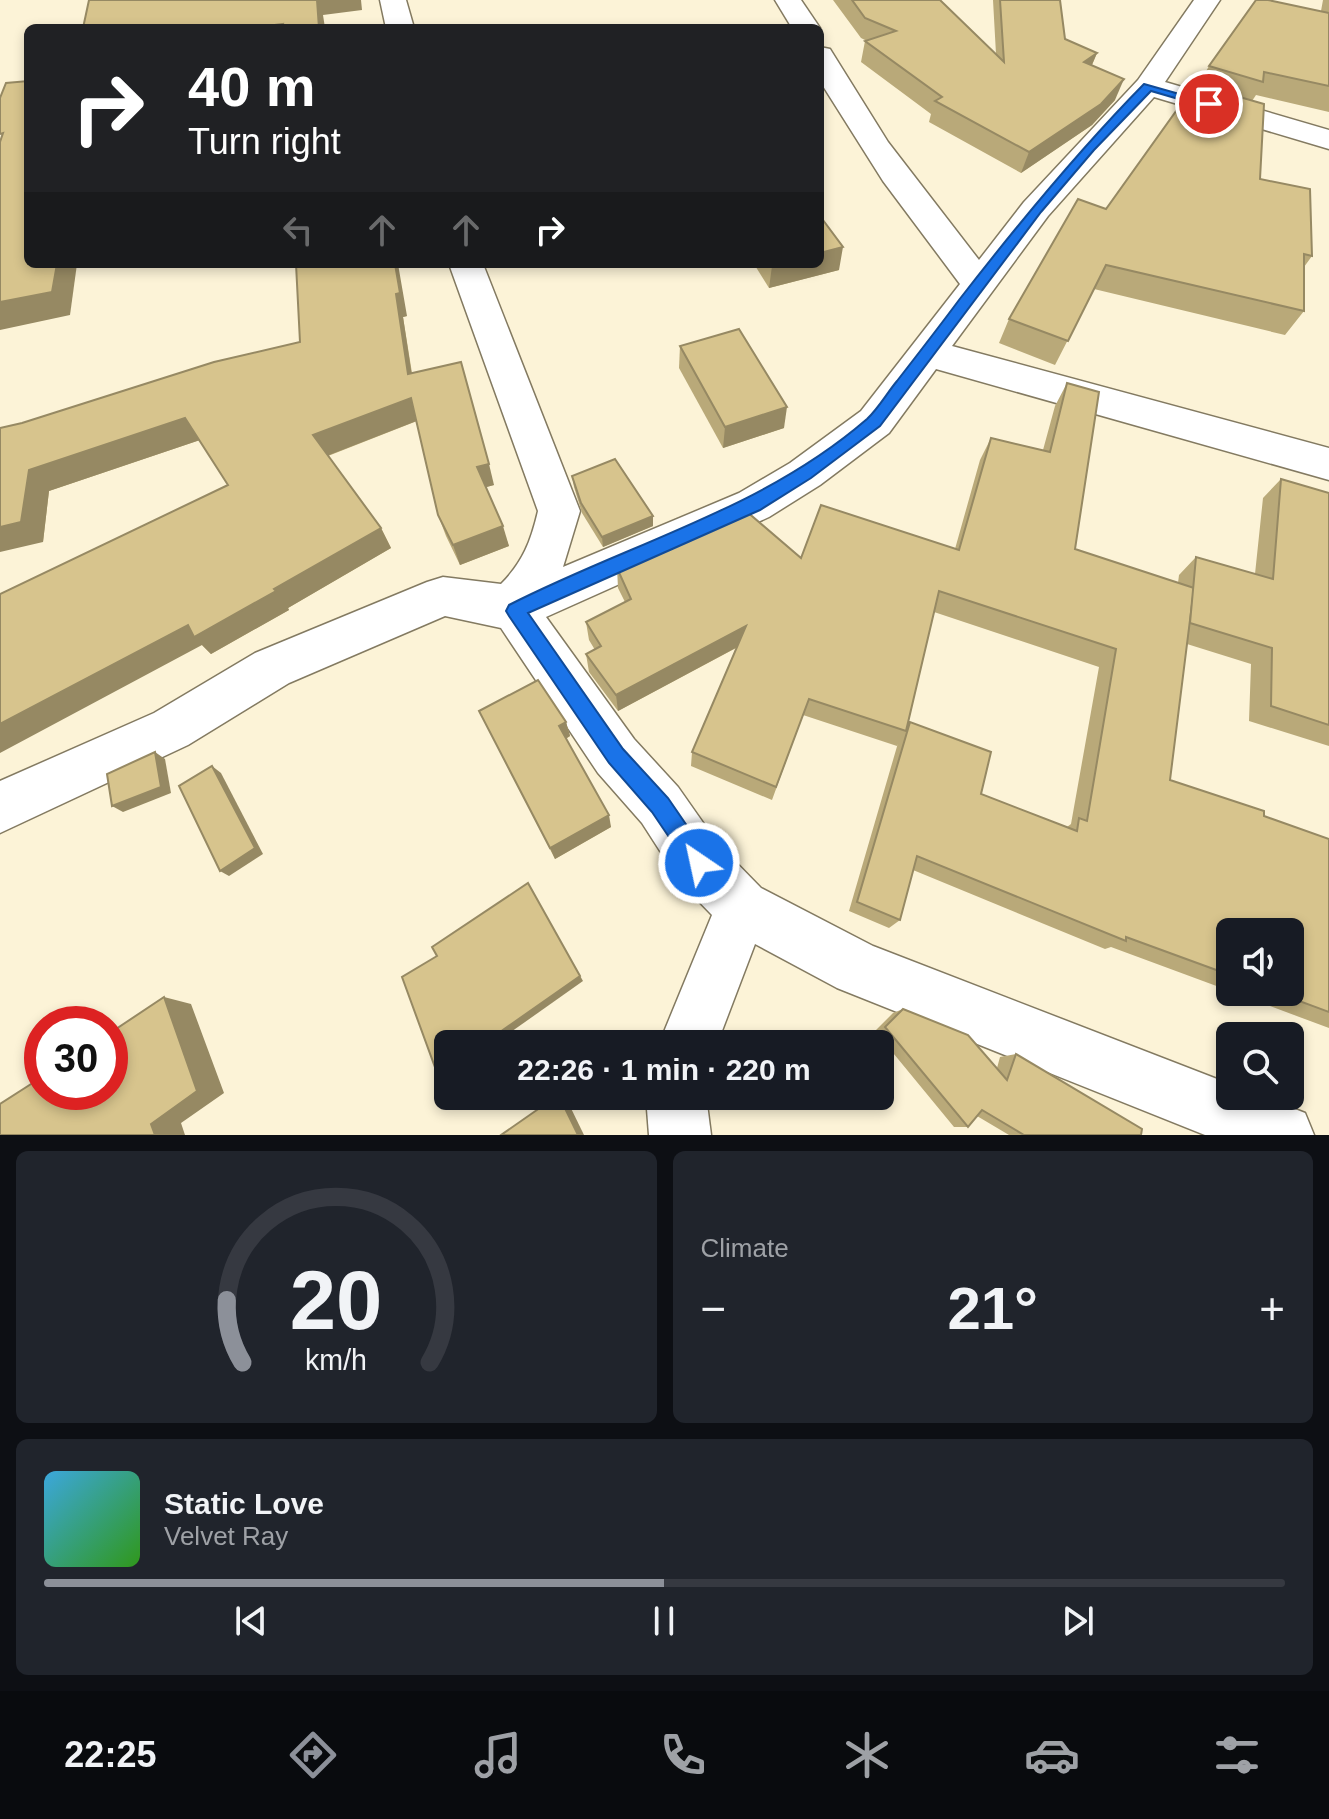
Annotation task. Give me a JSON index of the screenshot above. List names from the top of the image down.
{
  "page": {
    "turn": ["40 m", "Turn right"],
    "limit": "30",
    "trip": "22:26 · 1 min · 220 m",
    "tile": "Climate",
    "heat": ["−", "21°", "+"],
    "song": ["Static Love", "Velvet Ray"],
    "tabs": "22:25",
    "gauge": ["20", "km/h"]
  }
}
